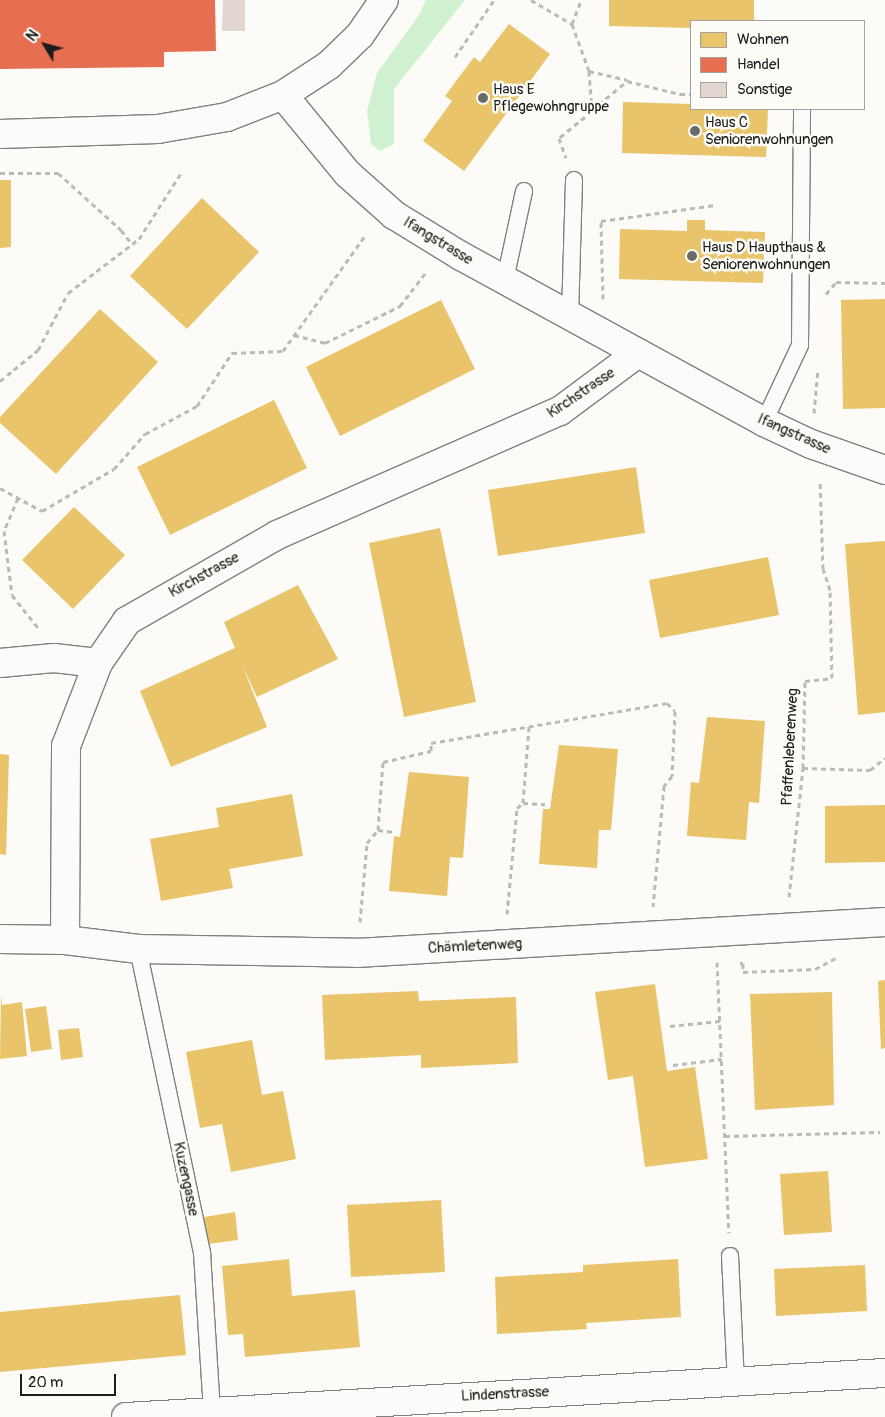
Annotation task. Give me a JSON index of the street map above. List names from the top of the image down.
{
  "streets": {
    "street": [
      "Ifangstrasse",
      "Kirchstrasse",
      "Chämletenweg",
      "Lindenstrasse"
    ],
    "lane": ["Kuzengasse"],
    "path": ["Pfaffenleberenweg"]
  },
  "crossings": [
    ["Ifangstrasse", "Kirchstrasse"],
    ["Ifangstrasse", "Pfaffenleberenweg"],
    ["Kirchstrasse", "Chämletenweg"],
    ["Pfaffenleberenweg", "Chämletenweg"],
    ["Chämletenweg", "Kuzengasse"],
    ["Kuzengasse", "Lindenstrasse"]
  ],
  "places": ["Haus E Pflegewohngruppe", "Haus C Seniorenwohnungen", "Haus D Haupthaus & Seniorenwohnungen"],
  "legend": ["Wohnen", "Handel", "Sonstige"],
  "scale_bar": "20 m",
  "north": "top left"
}
